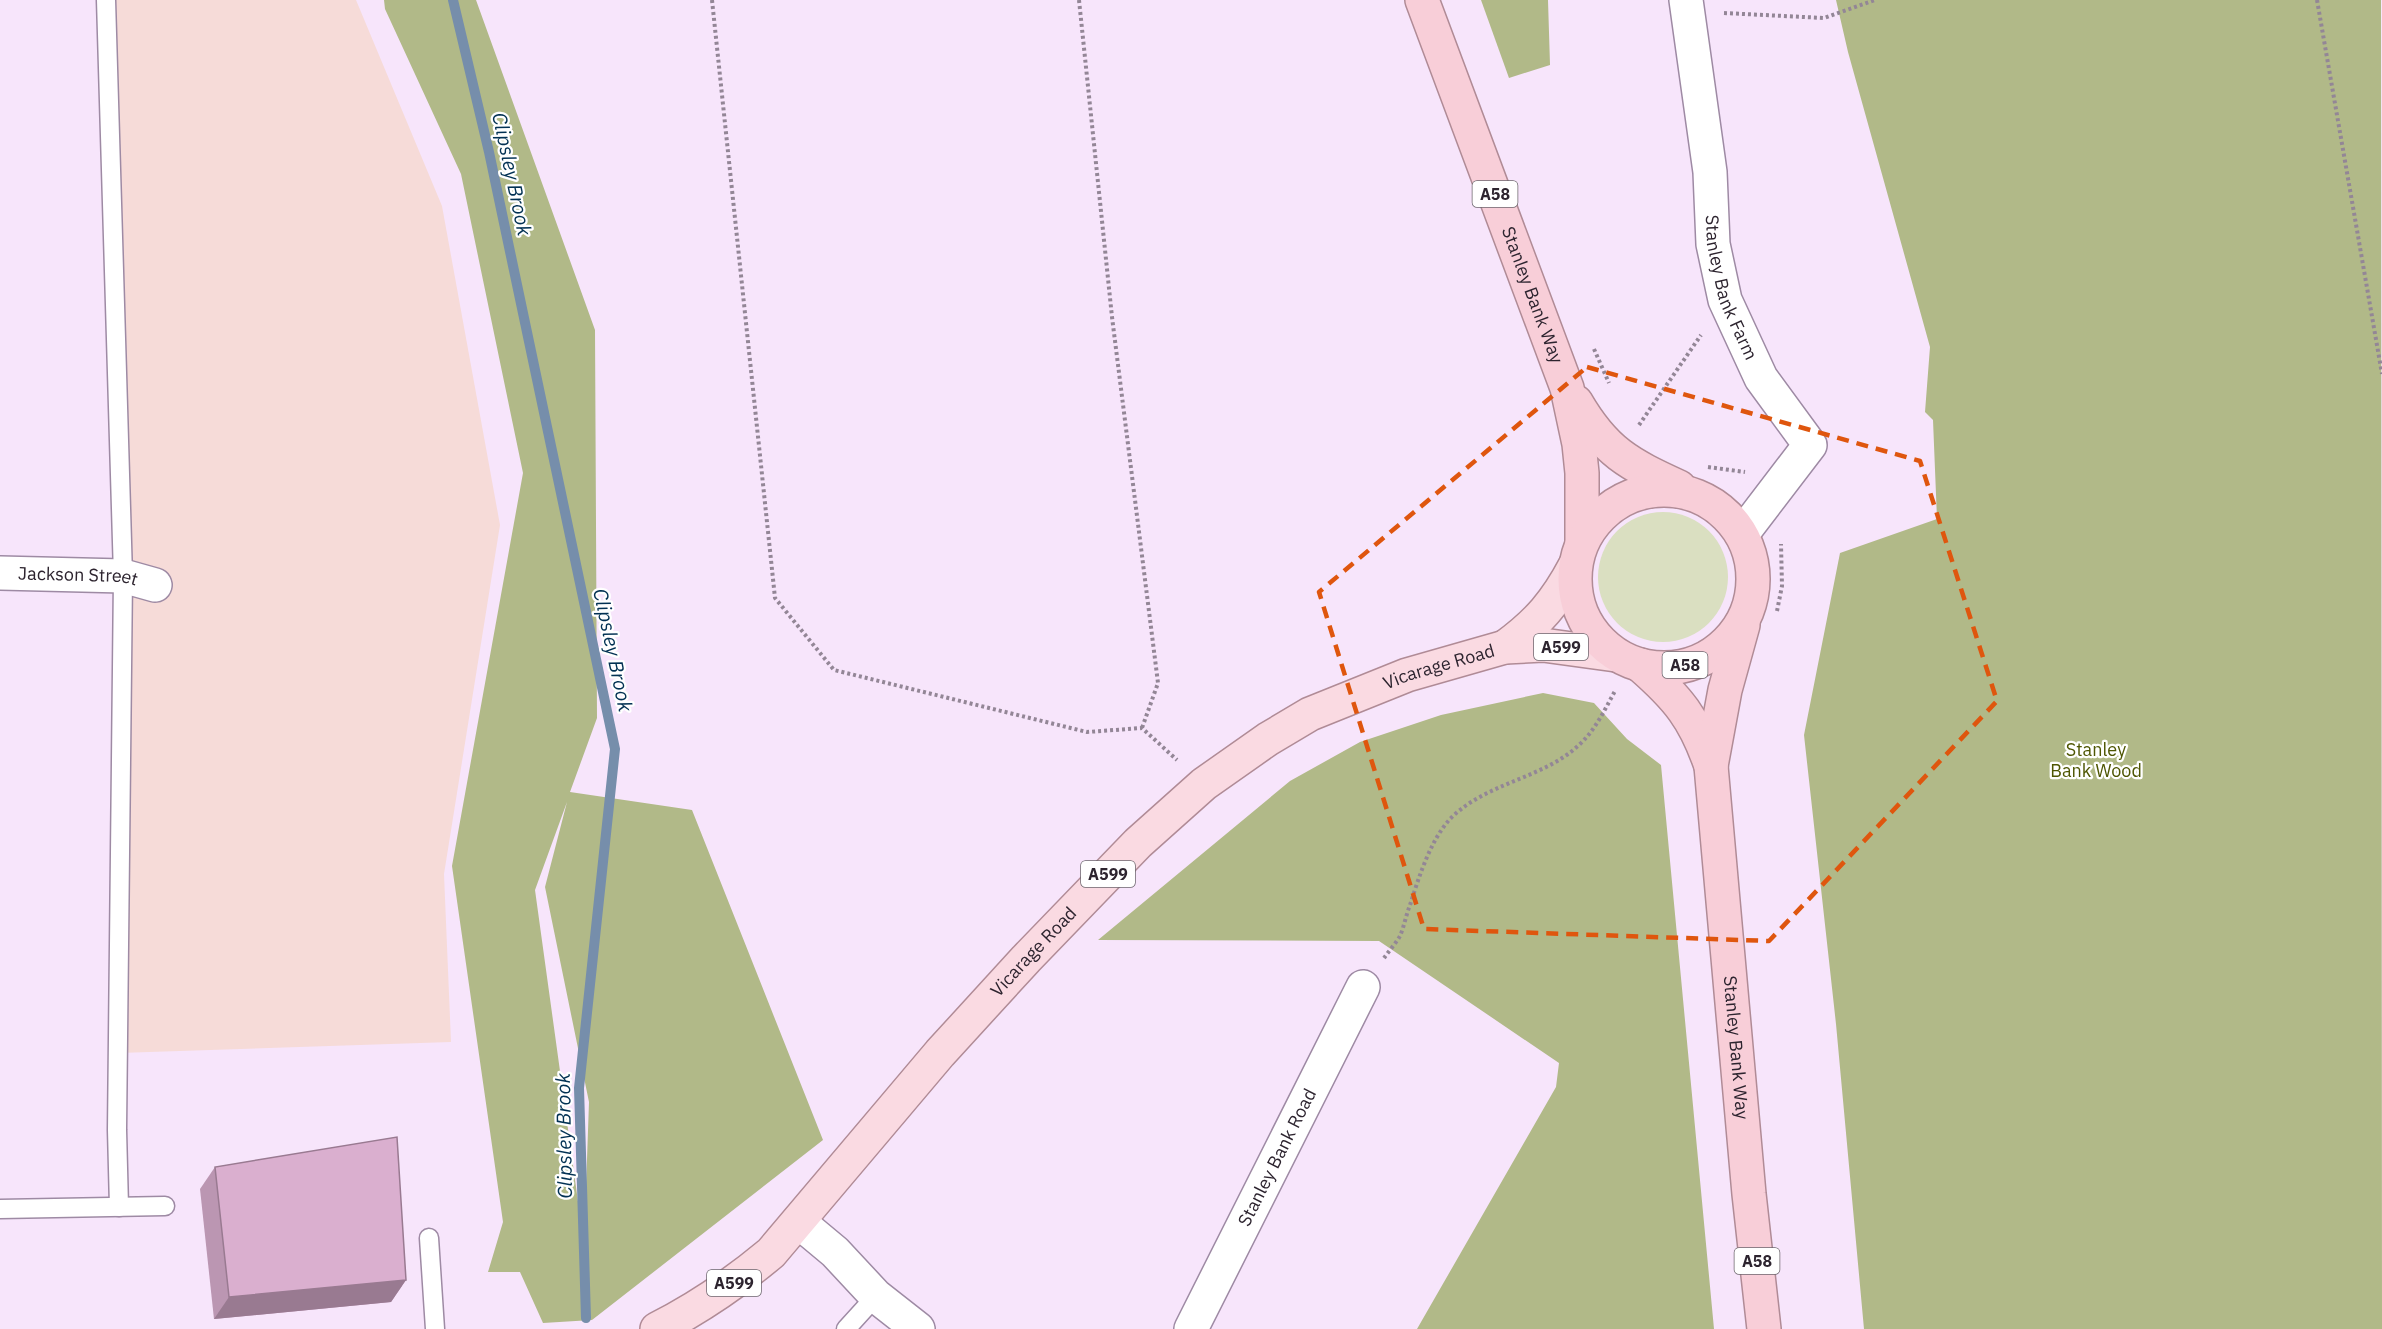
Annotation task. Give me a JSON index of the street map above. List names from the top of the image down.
{
  "streets": {
    "highway": ["A58", "Stanley Bank Way"],
    "main road": ["A599", "Vicarage Road"],
    "street": ["Stanley Bank Farm", "Jackson Street", "Stanley Bank Road"]
  },
  "crossings": [
    ["A58", "Stanley Bank Farm"],
    ["A58", "Stanley Bank Way"],
    ["A58", "Vicarage Road"],
    ["Stanley Bank Farm", "Stanley Bank Way"],
    ["Stanley Bank Farm", "Vicarage Road"],
    ["Stanley Bank Way", "Vicarage Road"]
  ],
  "water": ["Clipsley Brook"],
  "parks": ["Stanley Bank Wood"]
}
